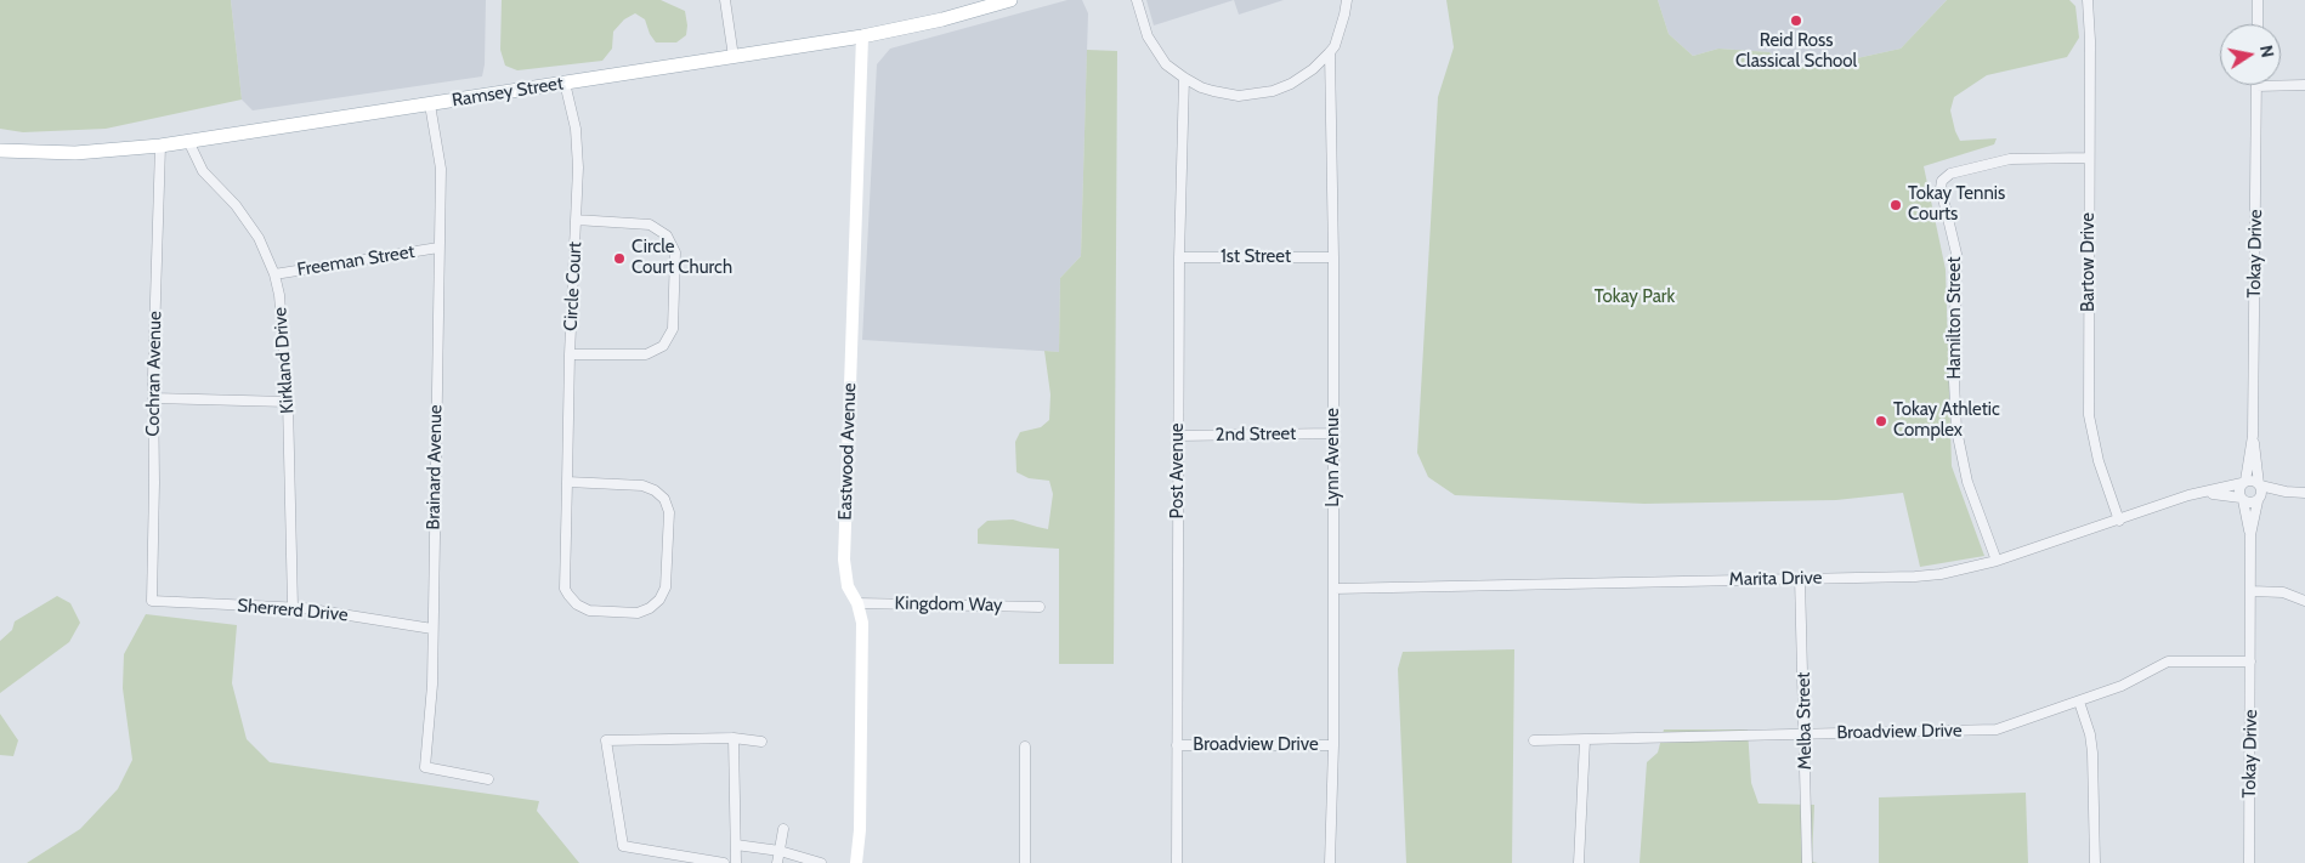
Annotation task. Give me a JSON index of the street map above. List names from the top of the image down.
{
  "streets": {
    "main road": ["Ramsey Street"],
    "street": [
      "Tokay Drive",
      "1st Street",
      "Freeman Street",
      "Bartow Drive",
      "Circle Court",
      "Hamilton Street",
      "Kirkland Drive",
      "Cochran Avenue",
      "2nd Street",
      "Eastwood Avenue",
      "Lynn Avenue",
      "Brainard Avenue",
      "Post Avenue",
      "Marita Drive",
      "Kingdom Way",
      "Sherrerd Drive",
      "Melba Street",
      "Broadview Drive"
    ]
  },
  "crossings": [
    ["Ramsey Street", "Circle Court"],
    ["Ramsey Street", "Kirkland Drive"],
    ["Ramsey Street", "Cochran Avenue"],
    ["Ramsey Street", "Eastwood Avenue"],
    ["Ramsey Street", "Brainard Avenue"],
    ["Tokay Drive", "Marita Drive"],
    ["Tokay Drive", "Broadview Drive"],
    ["1st Street", "Lynn Avenue"],
    ["1st Street", "Post Avenue"],
    ["Freeman Street", "Kirkland Drive"],
    ["Freeman Street", "Brainard Avenue"],
    ["Bartow Drive", "Hamilton Street"],
    ["Bartow Drive", "Marita Drive"],
    ["Hamilton Street", "Marita Drive"],
    ["Kirkland Drive", "Sherrerd Drive"],
    ["Cochran Avenue", "Sherrerd Drive"],
    ["2nd Street", "Lynn Avenue"],
    ["2nd Street", "Post Avenue"],
    ["Eastwood Avenue", "Kingdom Way"],
    ["Lynn Avenue", "Marita Drive"],
    ["Lynn Avenue", "Broadview Drive"],
    ["Brainard Avenue", "Sherrerd Drive"],
    ["Post Avenue", "Broadview Drive"],
    ["Marita Drive", "Melba Street"],
    ["Melba Street", "Broadview Drive"]
  ],
  "parks": ["Tokay Park"],
  "places": [
    "Reid Ross Classical School",
    "Tokay Tennis Courts",
    "Circle Court Church",
    "Tokay Athletic Complex"
  ],
  "north": "right"
}
